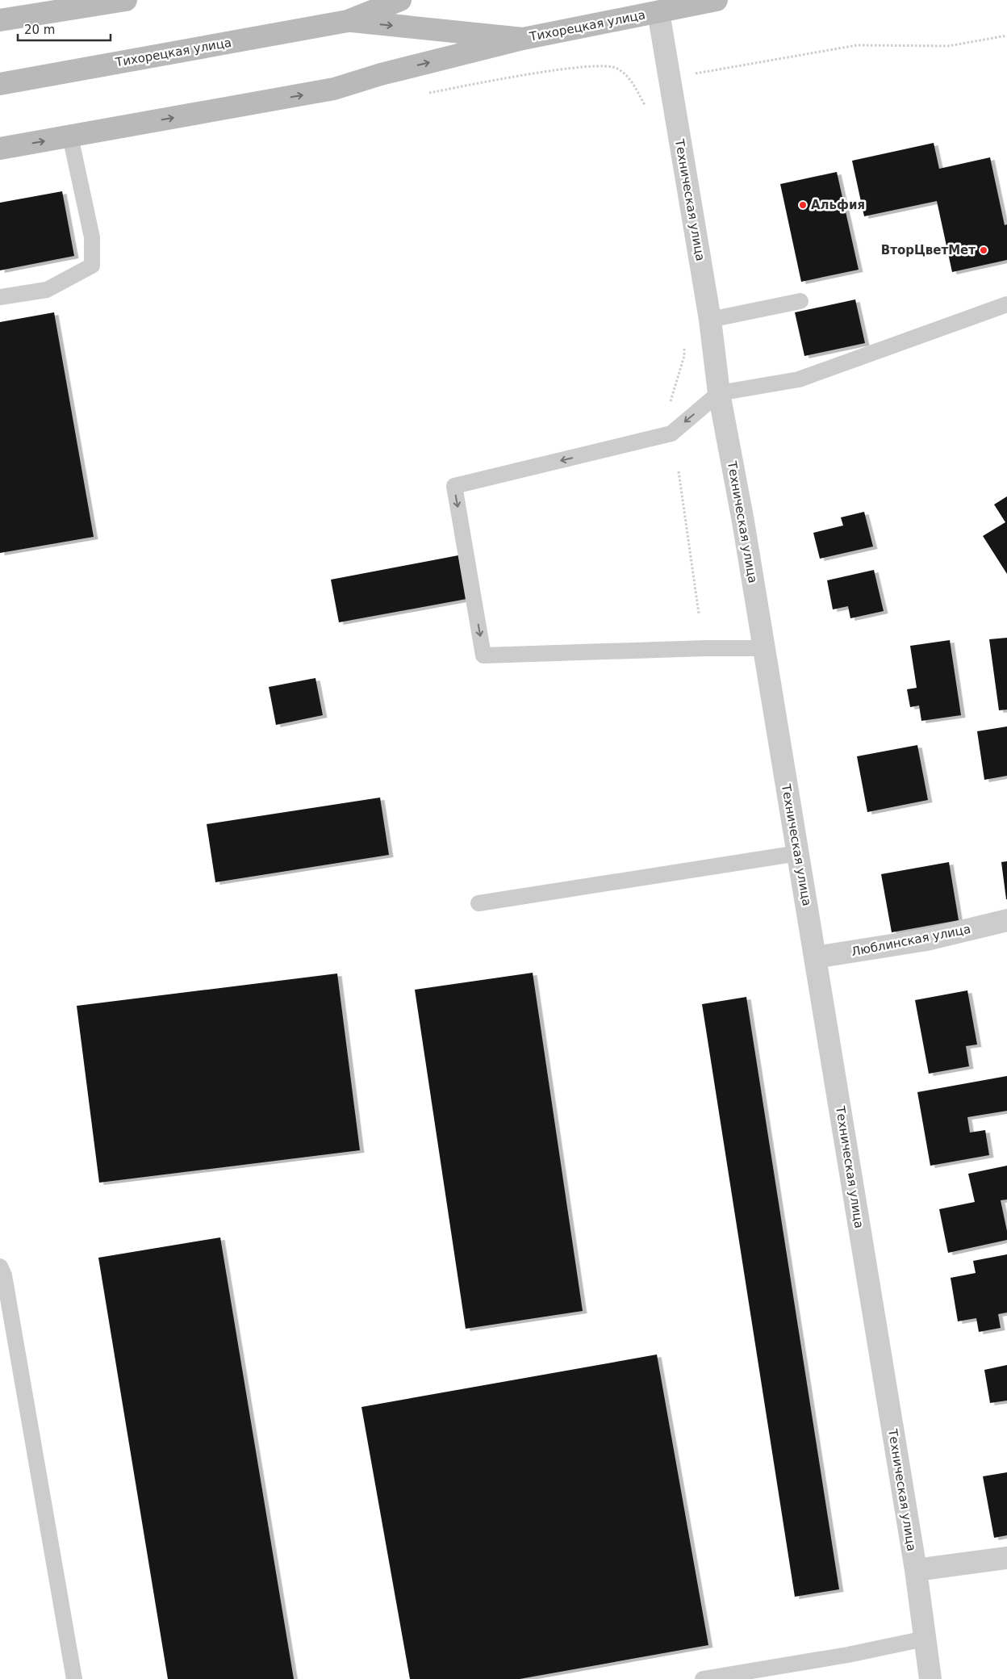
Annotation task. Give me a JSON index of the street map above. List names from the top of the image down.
{
  "streets": {
    "main road": ["Тихорецкая улица"],
    "street": ["Техническая улица", "Люблинская улица"]
  },
  "crossings": [
    ["Тихорецкая улица", "Техническая улица"],
    ["Техническая улица", "Люблинская улица"]
  ],
  "places": ["Альфия", "ВторЦветМет"],
  "scale_bar": "20 m"
}
